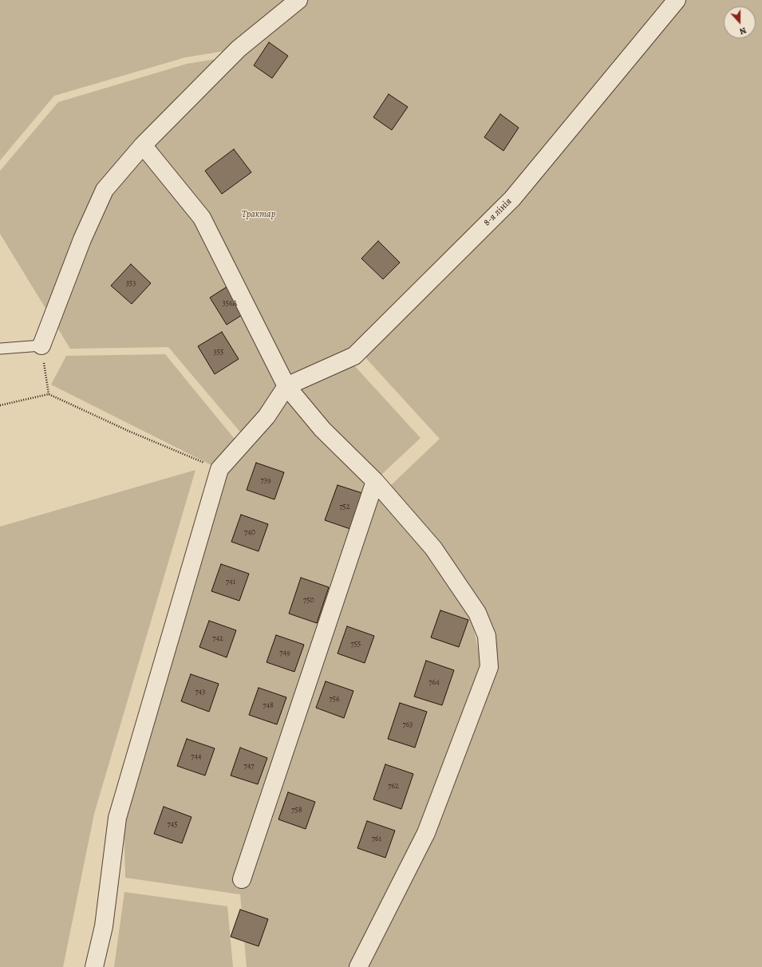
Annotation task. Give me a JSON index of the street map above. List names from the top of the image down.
{
  "streets": {
    "street": ["8-я лінія"]
  },
  "parks": ["Трактар"],
  "house_numbers": [
    "353",
    "356А",
    "355",
    "739",
    "752",
    "740",
    "741",
    "750",
    "742",
    "755",
    "749",
    "764",
    "743",
    "756",
    "748",
    "763",
    "744",
    "747",
    "762",
    "758",
    "745",
    "761"
  ],
  "north": "bottom"
}
